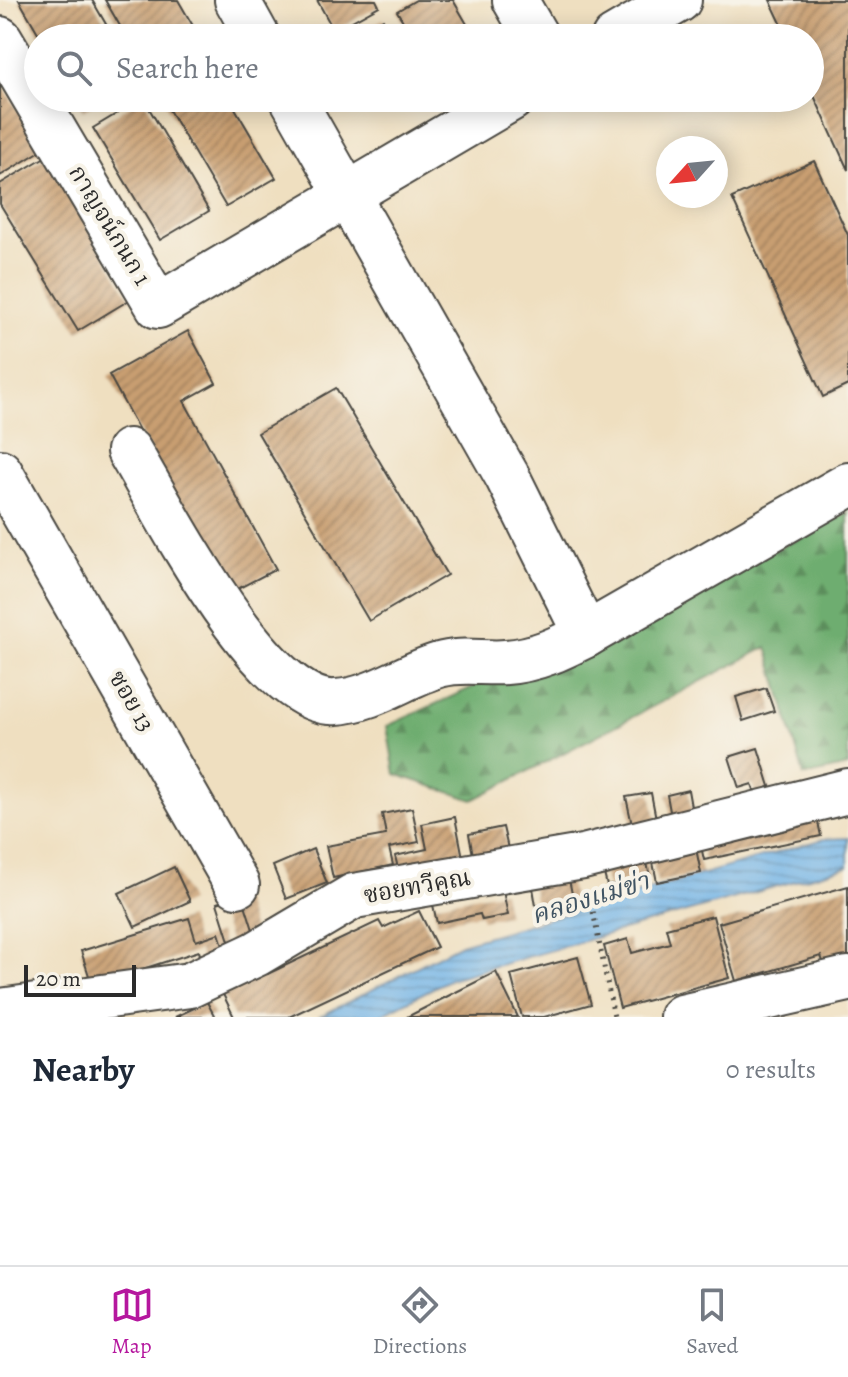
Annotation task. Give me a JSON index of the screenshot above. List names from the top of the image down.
{
  "streets": {
    "street": ["กาญจน์กนก 1", "ซอย 13", "ซอยทวีคูณ"]
  },
  "water": ["คลองแม่ข่า"],
  "scale_bar": "20 m",
  "north": "bottom left",
  "page": {
    "search": "Search here",
    "scale": "20 m",
    "heading": ["Nearby", "0 results"],
    "nav": ["Map", "Directions", "Saved"]
  }
}
